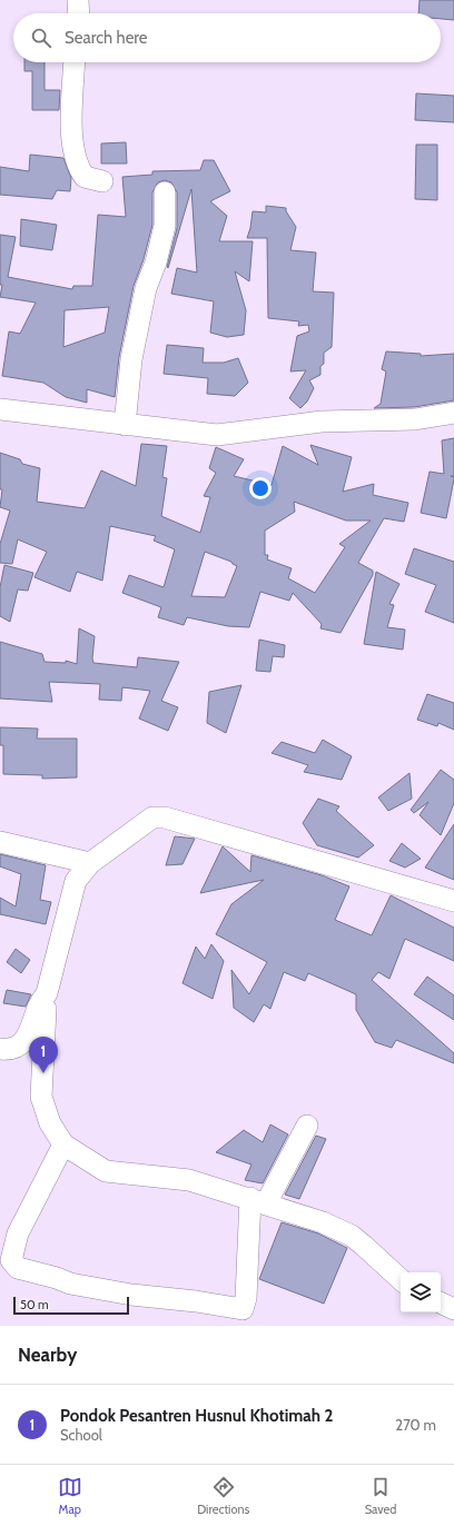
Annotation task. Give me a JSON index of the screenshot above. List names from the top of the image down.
{
  "scale_bar": "50 m",
  "page": {
    "search": "Search here",
    "pins": "1",
    "scale": "50 m",
    "heading": "Nearby",
    "list": [
      {
        "mark": "1",
        "name": "Pondok Pesantren Husnul Khotimah 2",
        "note": "School",
        "value": "270 m"
      }
    ],
    "nav": ["Map", "Directions", "Saved"]
  }
}
